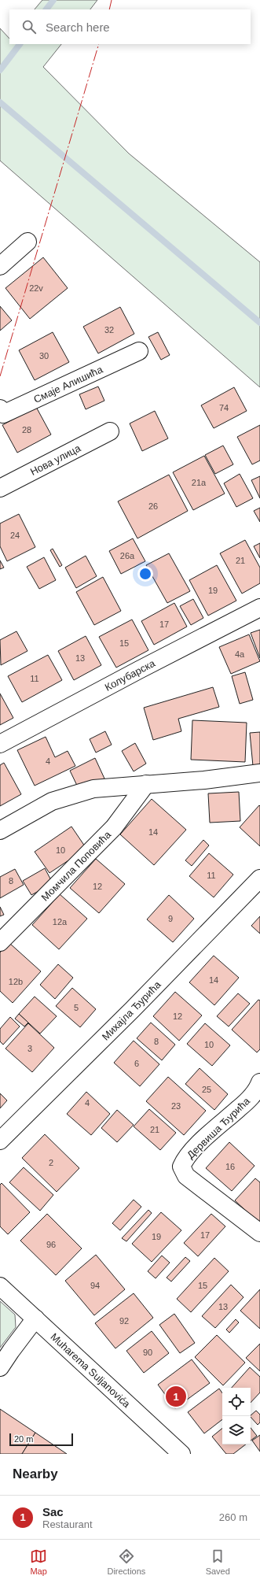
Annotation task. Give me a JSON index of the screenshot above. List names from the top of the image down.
{
  "streets": {
    "street": [
      "Смаје Алишића",
      "Нова улица",
      "Колубарска",
      "Момчила Поповића",
      "Михајла Ђурића",
      "Дервиша Ђурића",
      "Muharema Suljanovića"
    ]
  },
  "house_numbers": [
    "22v",
    "32",
    "30",
    "74",
    "28",
    "21a",
    "26",
    "24",
    "26a",
    "21",
    "19",
    "17",
    "15",
    "4a",
    "13",
    "11",
    "4",
    "14",
    "10",
    "11",
    "8",
    "12",
    "9",
    "12a",
    "14",
    "12b",
    "5",
    "12",
    "8",
    "10",
    "3",
    "6",
    "25",
    "4",
    "23",
    "21",
    "2",
    "16",
    "17",
    "19",
    "96",
    "94",
    "15",
    "13",
    "92",
    "90"
  ],
  "scale_bar": "20 m",
  "page": {
    "search": "Search here",
    "pins": "1",
    "scale": "20 m",
    "heading": "Nearby",
    "list": [
      {
        "mark": "1",
        "name": "Sac",
        "note": "Restaurant",
        "value": "260 m"
      }
    ],
    "nav": ["Map", "Directions", "Saved"]
  }
}
